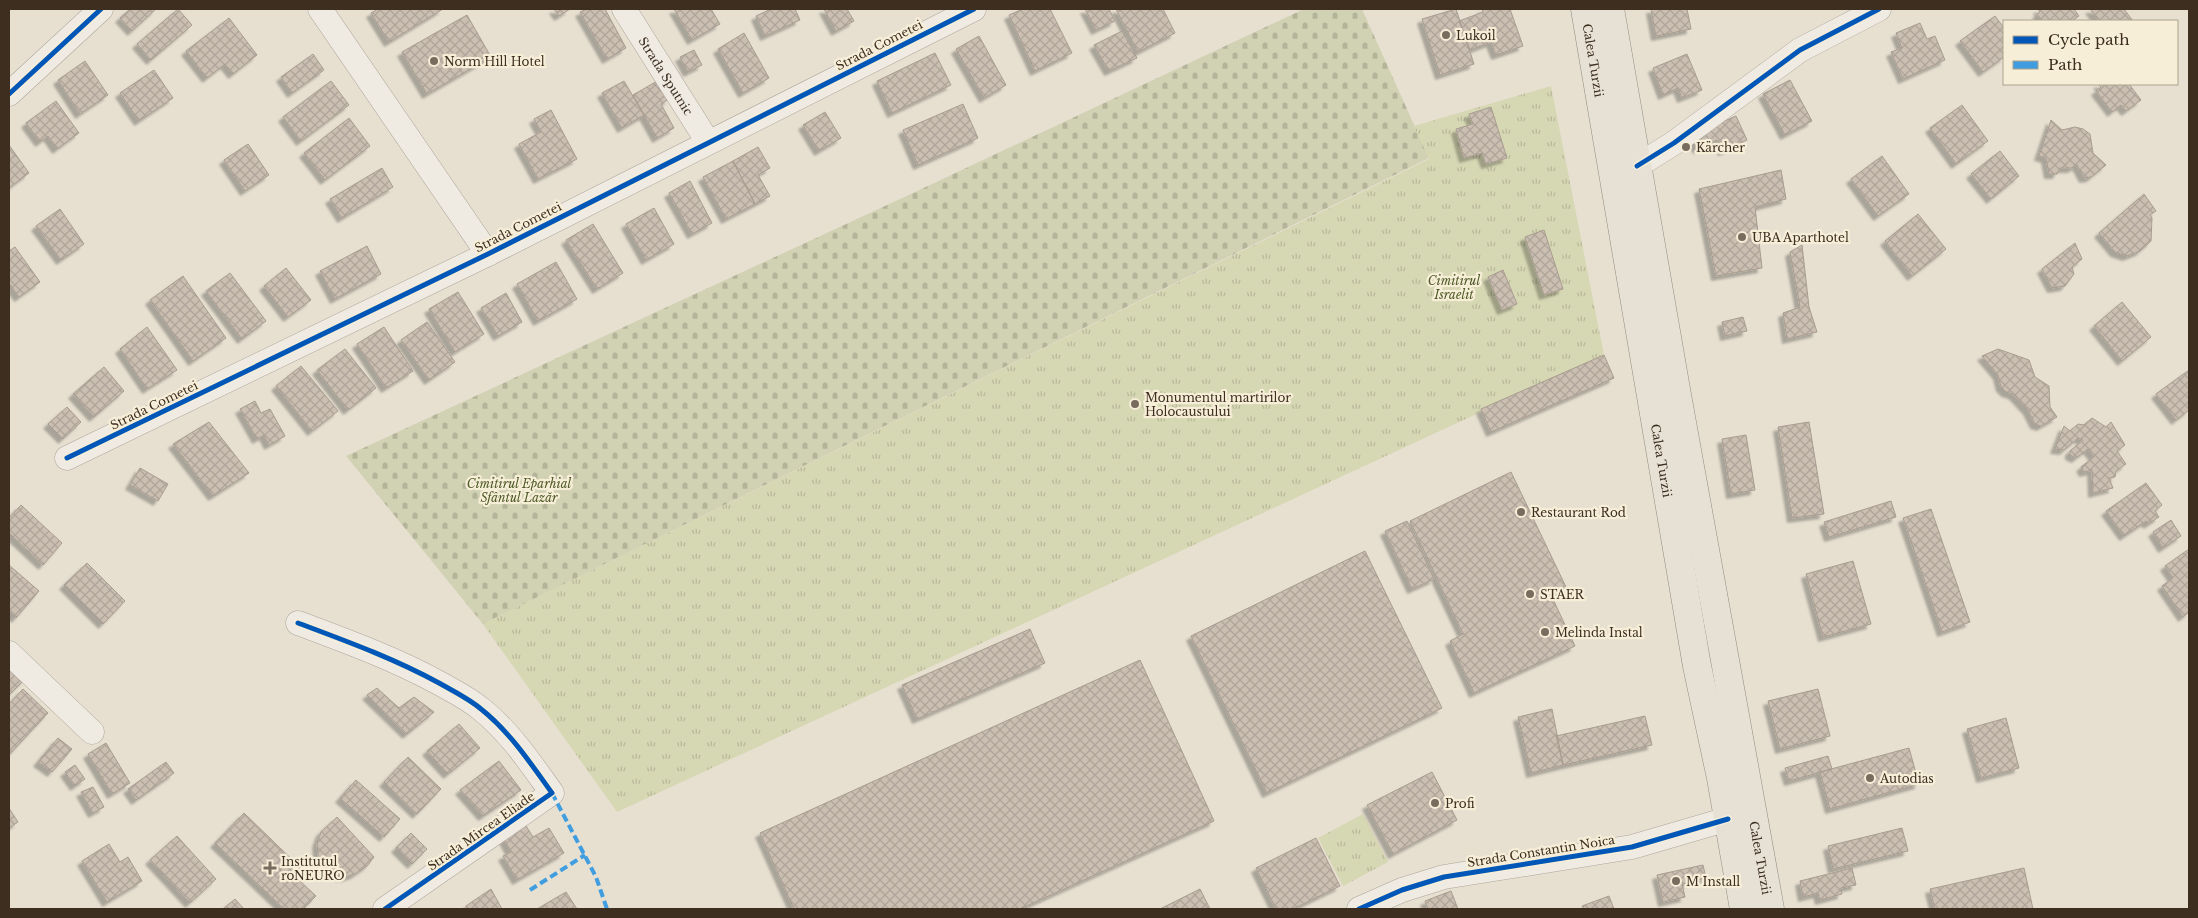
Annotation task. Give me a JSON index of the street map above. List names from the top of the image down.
{
  "streets": {
    "main road": ["Calea Turzii"],
    "street": [
      "Strada Cometei",
      "Strada Sputnic",
      "Strada Mircea Eliade",
      "Strada Constantin Noica"
    ]
  },
  "crossings": [
    ["Strada Cometei", "Strada Sputnic"],
    ["Calea Turzii", "Strada Constantin Noica"]
  ],
  "parks": ["Cimitirul Israelit", "Cimitirul Eparhial Sfântul Lazăr"],
  "places": {
    "other": [
      "Lukoil",
      "Norm Hill Hotel",
      "Kärcher",
      "UBA Aparthotel",
      "Monumentul martirilor Holocaustului",
      "Restaurant Rod",
      "STAER",
      "Melinda Instal",
      "Autodias",
      "Profi",
      "M Install"
    ],
    "health": ["Institutul roNEURO"]
  },
  "legend": ["Cycle path", "Path"]
}
